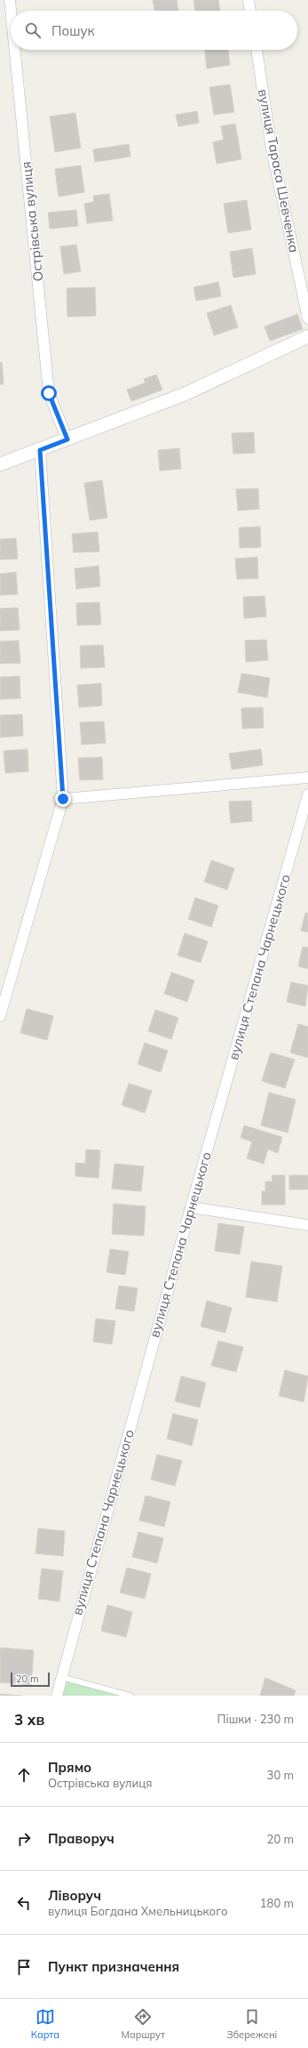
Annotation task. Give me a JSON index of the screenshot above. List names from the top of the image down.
{
  "streets": {
    "street": ["вулиця Тараса Шевченка", "Острівська вулиця", "вулиця Степана Чарнецького"]
  },
  "scale_bar": "20 m",
  "page": {
    "search": "Пошук",
    "scale": "20 m",
    "heading": ["3 хв", "Пішки · 230 m"],
    "list": [
      ["Прямо", "Острівська вулиця", "30 m"],
      ["Праворуч", "20 m"],
      ["Ліворуч", "вулиця Богдана Хмельницького", "180 m"],
      "Пункт призначення"
    ],
    "nav": ["Карта", "Маршрут", "Збережені"]
  }
}
